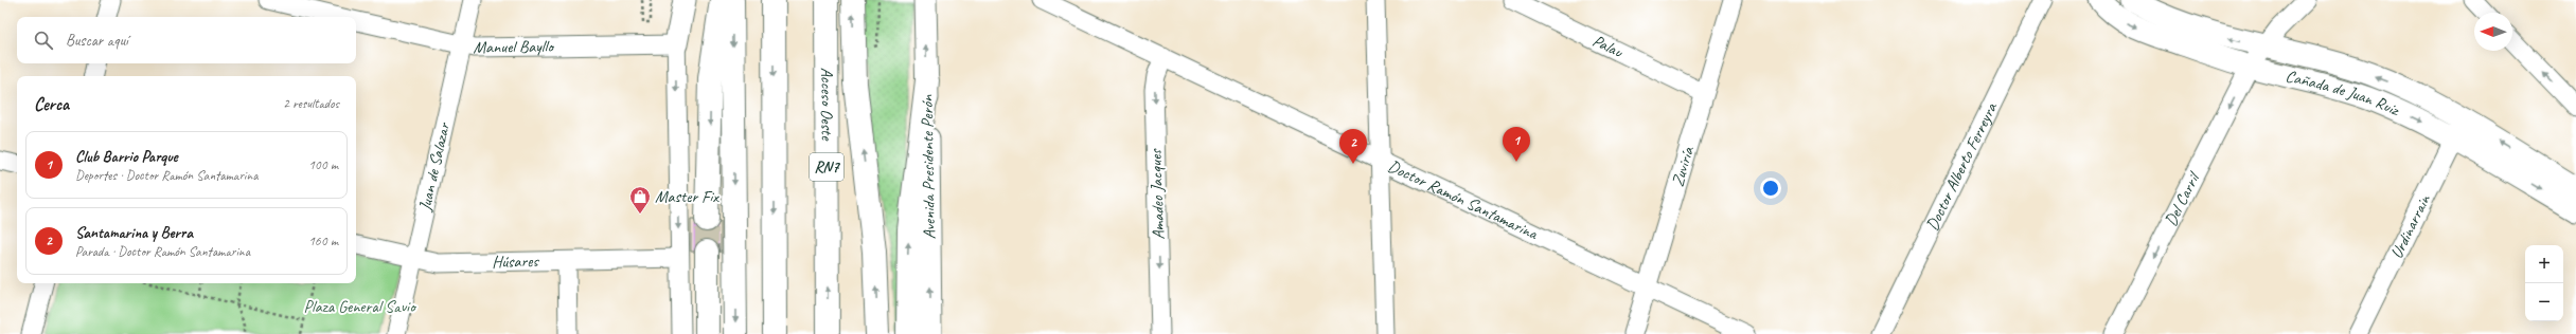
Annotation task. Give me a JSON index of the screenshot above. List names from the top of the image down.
{
  "streets": {
    "highway": ["Acceso Oeste", "RN7"],
    "main road": ["Cañada de Juan Ruiz", "Avenida Presidente Perón"],
    "street": [
      "Manuel Bayllo",
      "Palau",
      "Juan de Salazar",
      "Zuviría",
      "Doctor Alberto Ferreyra",
      "Amadeo Jacques",
      "Doctor Ramón Santamarina",
      "Del Carril",
      "Urdinarrain",
      "Húsares"
    ]
  },
  "crossings": [
    ["Manuel Bayllo", "Juan de Salazar"],
    ["Palau", "Zuviría"],
    ["Cañada de Juan Ruiz", "Del Carril"],
    ["Cañada de Juan Ruiz", "Urdinarrain"],
    ["Juan de Salazar", "Húsares"],
    ["Zuviría", "Doctor Ramón Santamarina"],
    ["Amadeo Jacques", "Doctor Ramón Santamarina"]
  ],
  "one_way": ["Avenida Presidente Perón", "Amadeo Jacques", "Del Carril"],
  "parks": ["Plaza General Savio"],
  "places": {
    "shop": ["Master Fix"]
  },
  "north": "left",
  "page": {
    "search": "Buscar aquí",
    "heading": ["Cerca", "2 resultados"],
    "pins": ["1", "2"],
    "list": [
      {
        "mark": "1",
        "name": "Club Barrio Parque",
        "note": "Deportes · Doctor Ramón Santamarina",
        "value": "100 m"
      },
      {
        "mark": "2",
        "name": "Santamarina y Berra",
        "note": "Parada · Doctor Ramón Santamarina",
        "value": "160 m"
      }
    ],
    "map_buttons": ["+", "−"]
  }
}
